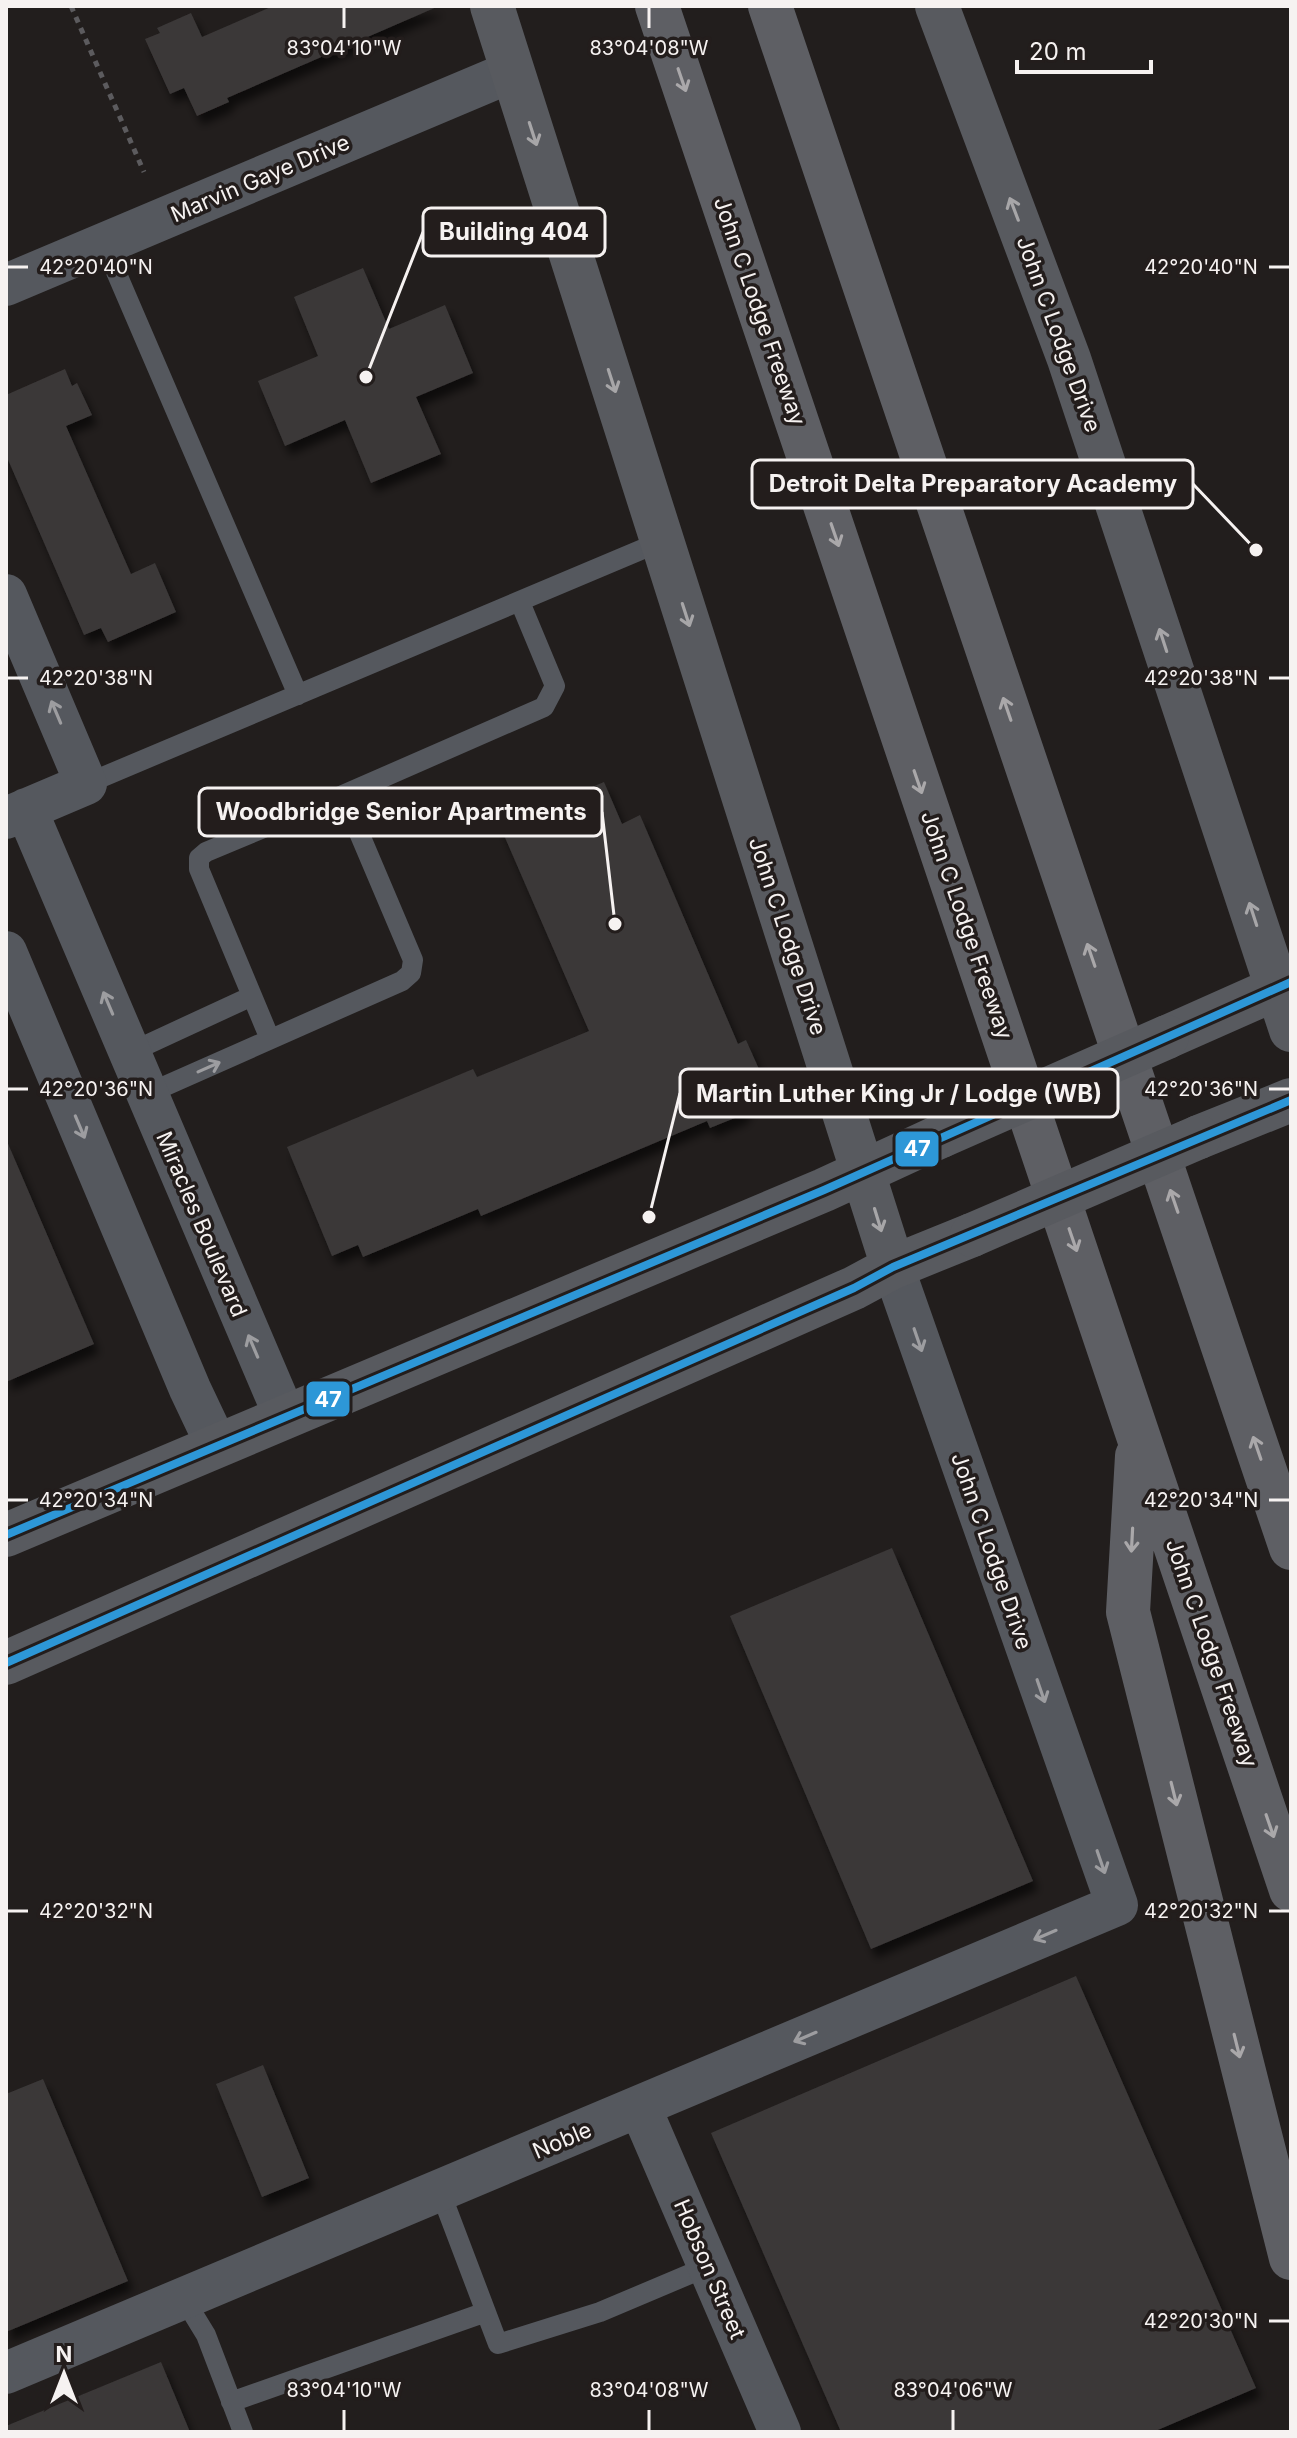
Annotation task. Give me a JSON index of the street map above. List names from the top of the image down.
{
  "streets": {
    "highway": ["John C Lodge Freeway"],
    "main road": ["John C Lodge Drive"],
    "street": [
      "Marvin Gaye Drive",
      "Miracles Boulevard",
      "Noble",
      "Hobson Street"
    ]
  },
  "crossings": [
    ["Marvin Gaye Drive", "John C Lodge Drive"],
    ["John C Lodge Drive", "Noble"],
    ["Noble", "Hobson Street"]
  ],
  "one_way": ["Noble"],
  "places": [
    "Building 404",
    "Detroit Delta Preparatory Academy",
    "Woodbridge Senior Apartments",
    "Martin Luther King Jr / Lodge (WB)"
  ],
  "lines": ["transit line 47"],
  "scale_bar": "20 m",
  "north": "top",
  "coordinates": [
    "83°04'10\"W",
    "83°04'08\"W",
    "42°20'40\"N",
    "42°20'38\"N",
    "42°20'36\"N",
    "42°20'34\"N",
    "42°20'32\"N",
    "42°20'30\"N",
    "83°04'06\"W"
  ]
}
